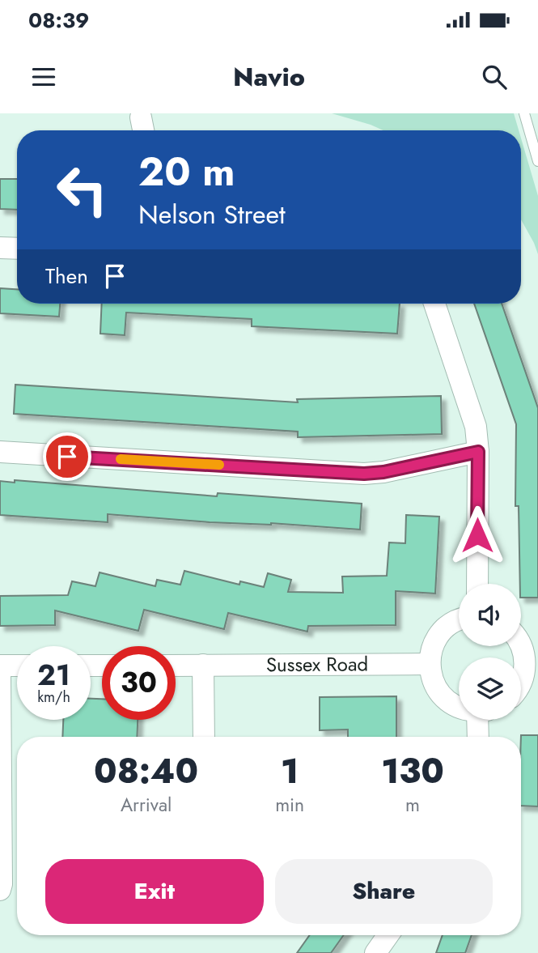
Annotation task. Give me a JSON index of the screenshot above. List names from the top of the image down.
{
  "streets": {
    "street": ["Sussex Road"]
  },
  "page": {
    "status": "08:39",
    "header": "Navio",
    "turn": ["20 m", "Nelson Street"],
    "then": "Then",
    "speed": "21 km/h",
    "limit": "30",
    "eta": [
      "08:40",
      "Arrival",
      "1",
      "min",
      "130",
      "m"
    ],
    "buttons": ["Exit", "Share"]
  }
}
